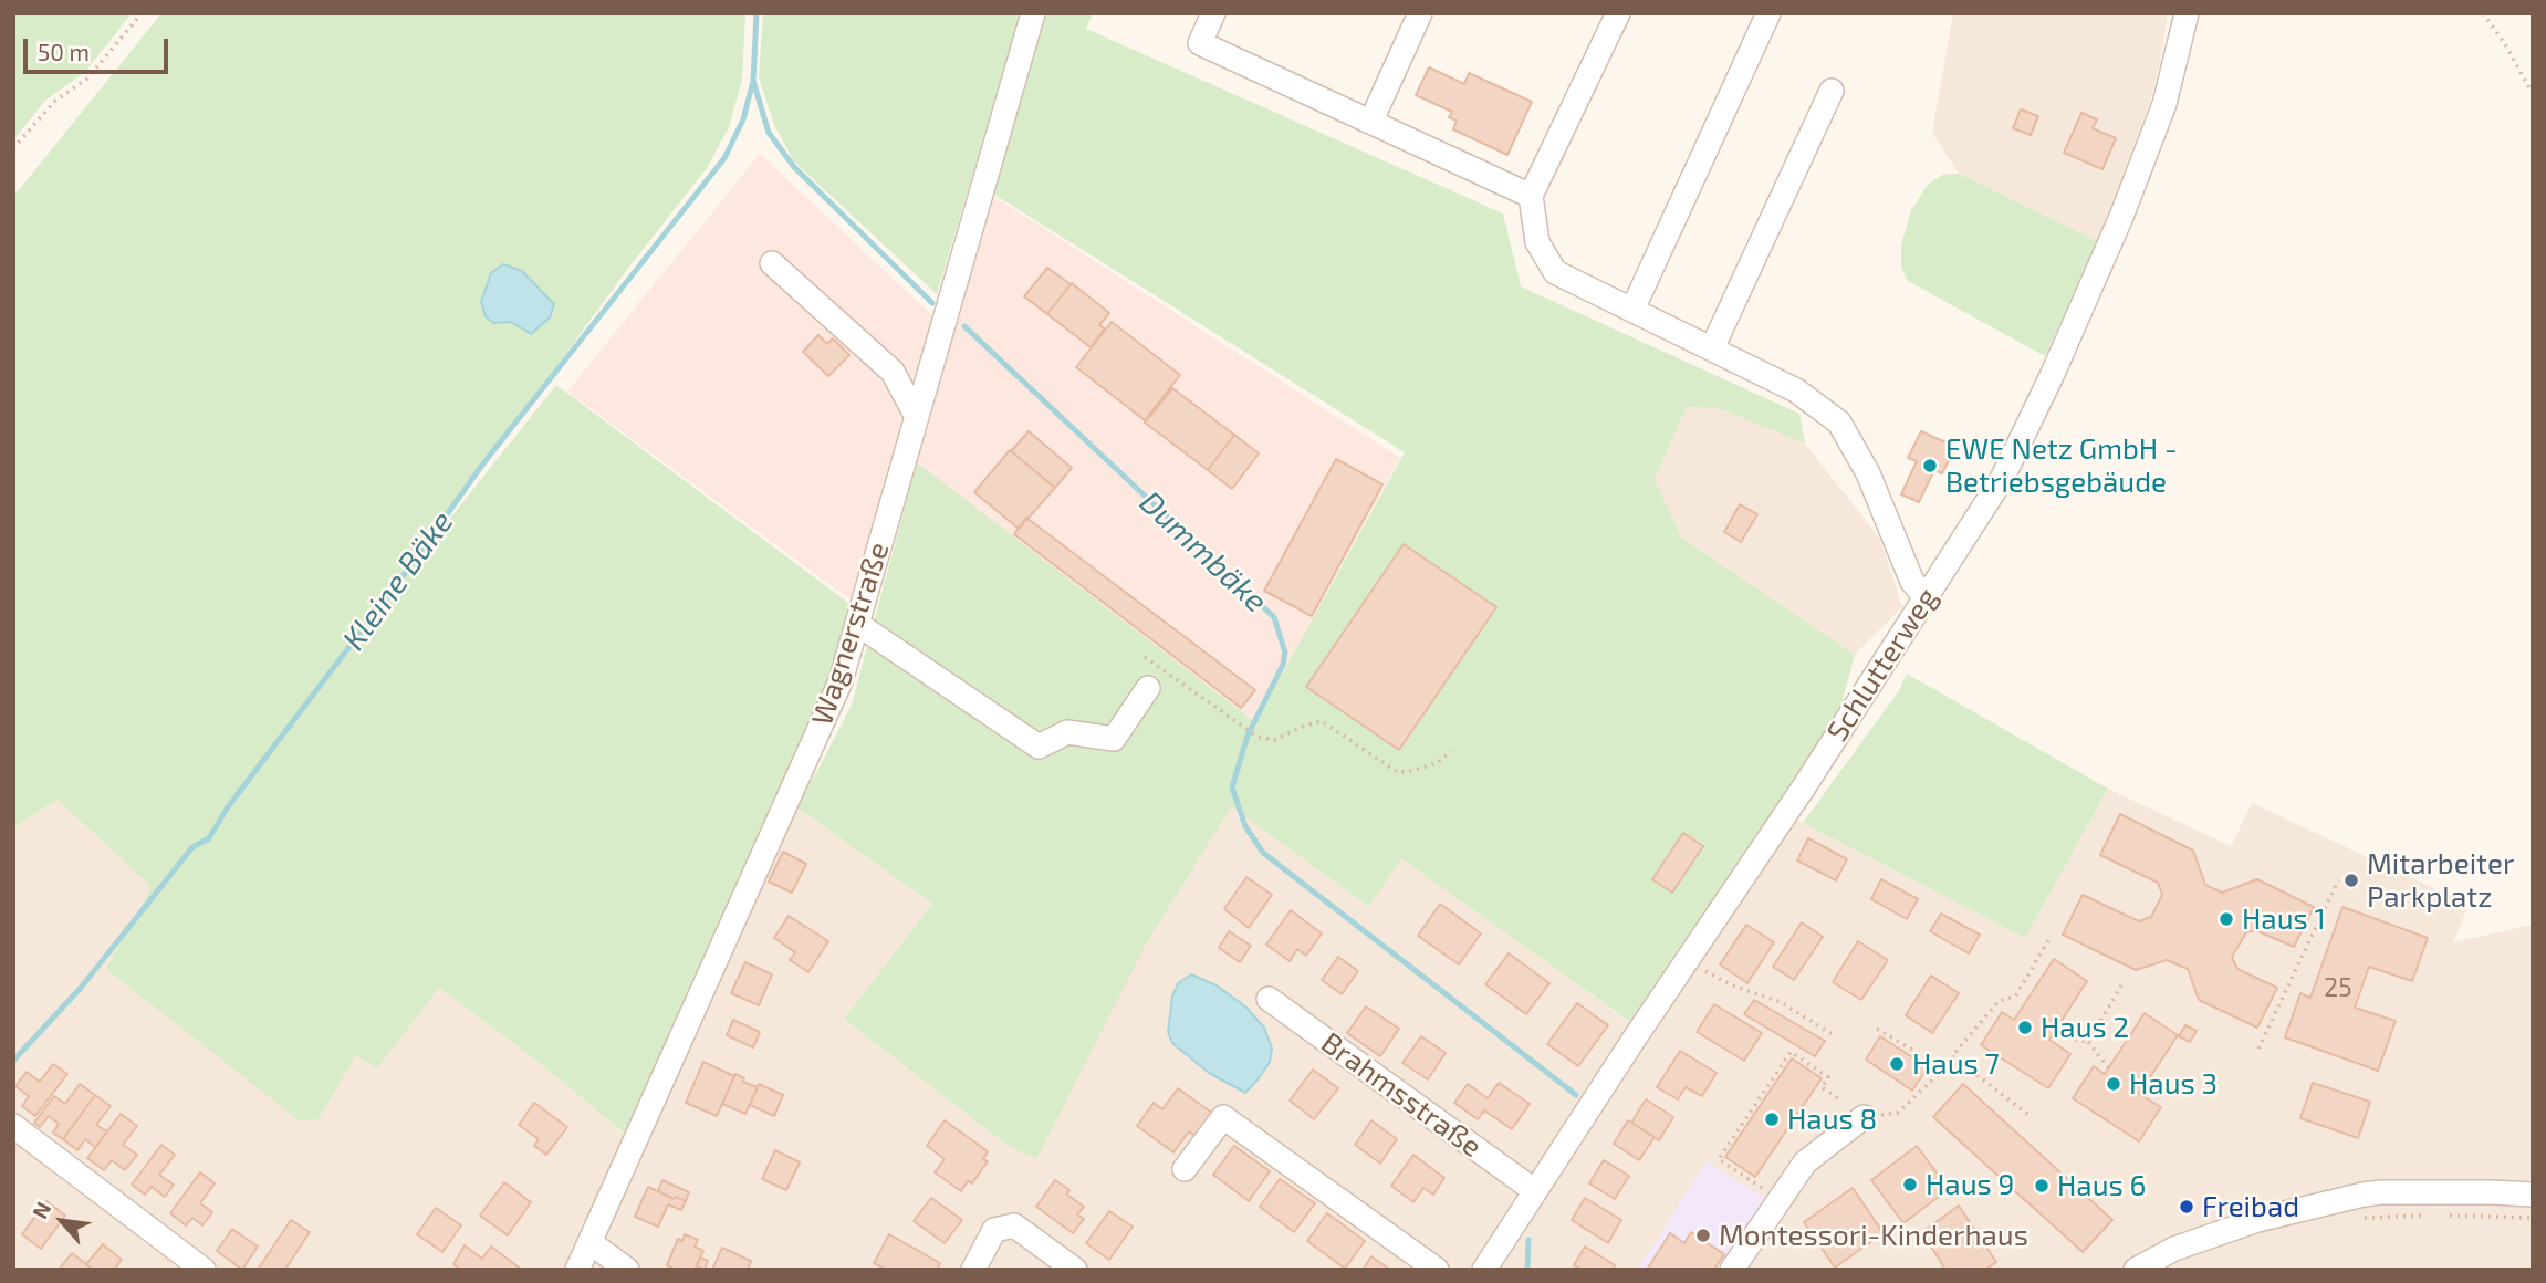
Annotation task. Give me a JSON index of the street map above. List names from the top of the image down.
{
  "streets": {
    "street": ["Wagnerstraße", "Schlutterweg", "Brahmsstraße"]
  },
  "crossings": [
    ["Schlutterweg", "Brahmsstraße"]
  ],
  "water": ["Dummbäke", "Kleine Bäke"],
  "places": [
    "EWE Netz GmbH - Betriebsgebäude",
    "Mitarbeiter Parkplatz",
    "Haus 1",
    "Haus 2",
    "Haus 7",
    "Haus 3",
    "Haus 8",
    "Haus 9",
    "Haus 6",
    "Freibad",
    "Montessori-Kinderhaus"
  ],
  "house_numbers": ["25"],
  "scale_bar": "50 m",
  "north": "top left"
}
